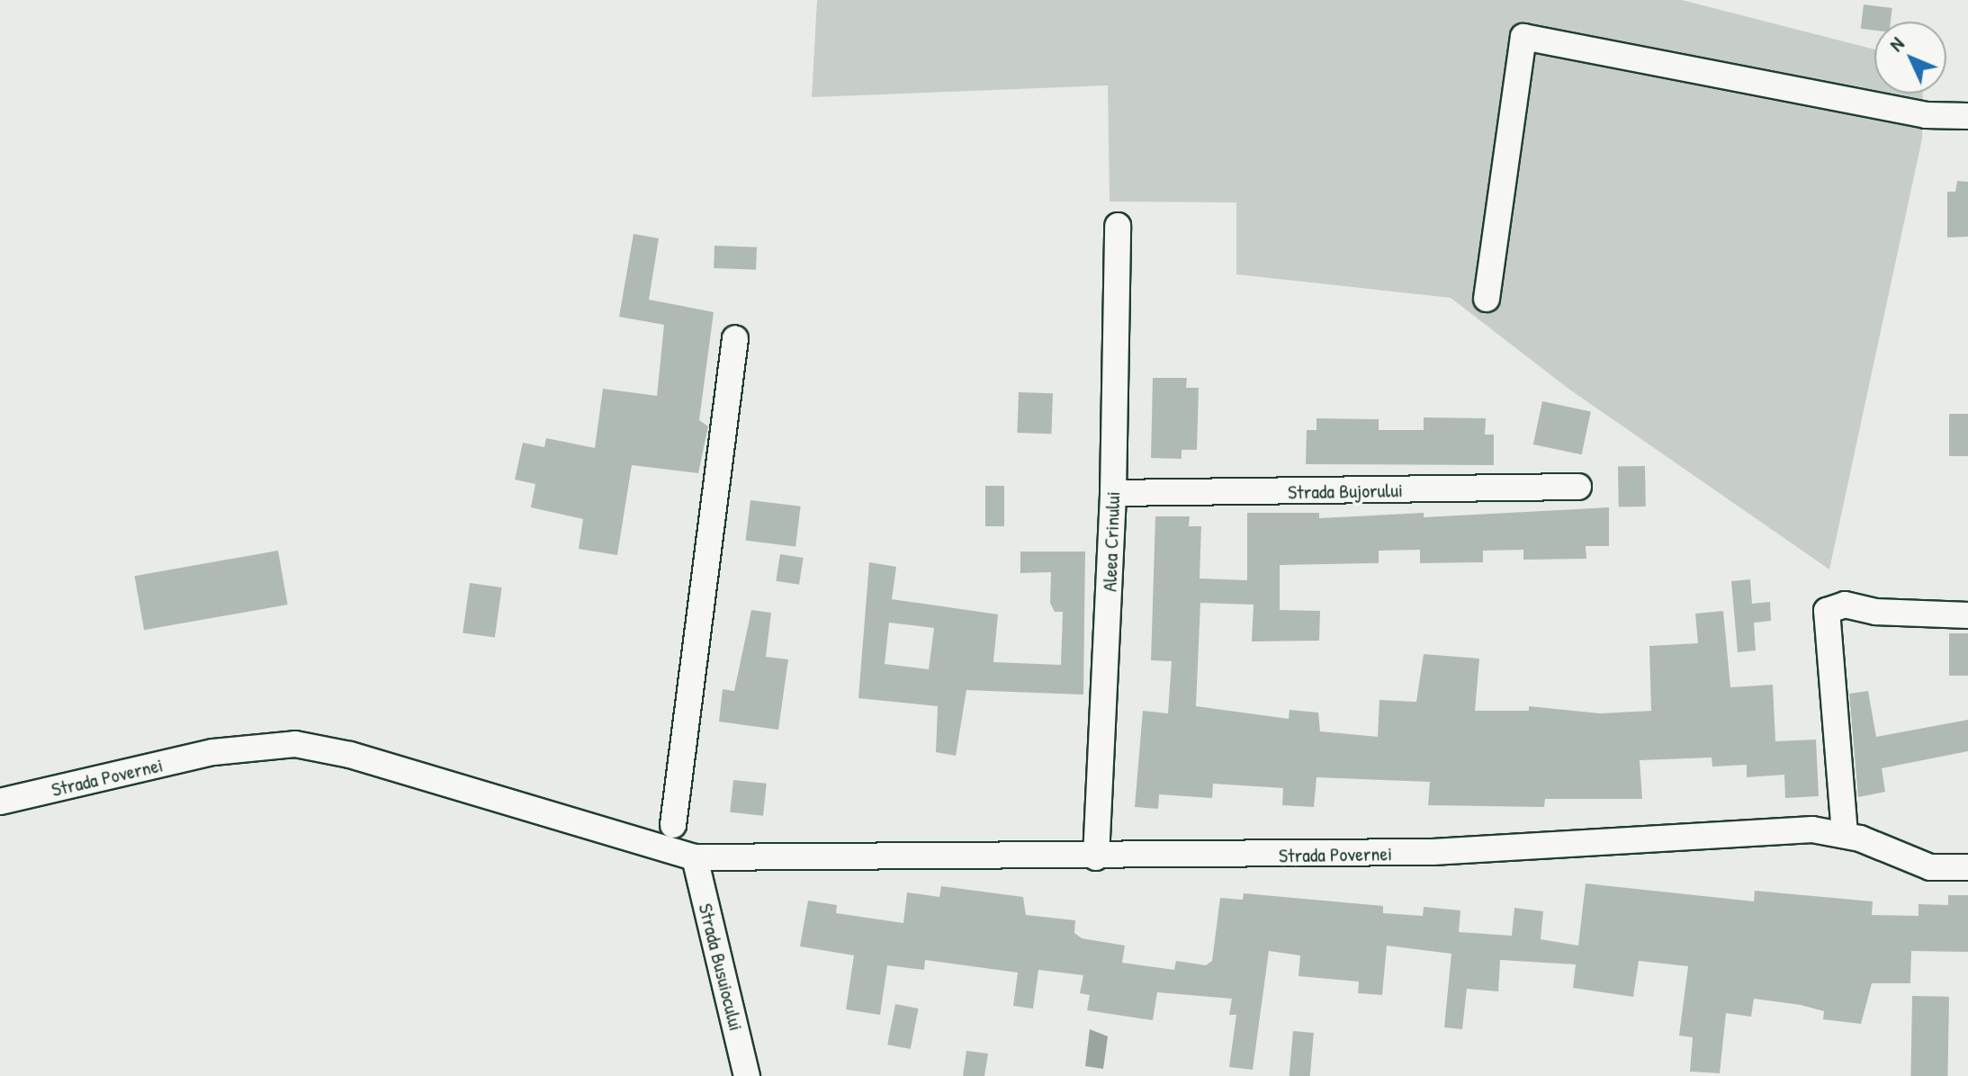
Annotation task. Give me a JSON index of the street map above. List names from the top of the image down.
{
  "streets": {
    "street": [
      "Strada Bujorului",
      "Aleea Crinului",
      "Strada Povernei",
      "Strada Busuiocului"
    ]
  },
  "crossings": [
    ["Strada Bujorului", "Aleea Crinului"],
    ["Aleea Crinului", "Strada Povernei"],
    ["Strada Povernei", "Strada Busuiocului"]
  ],
  "north": "top left"
}
